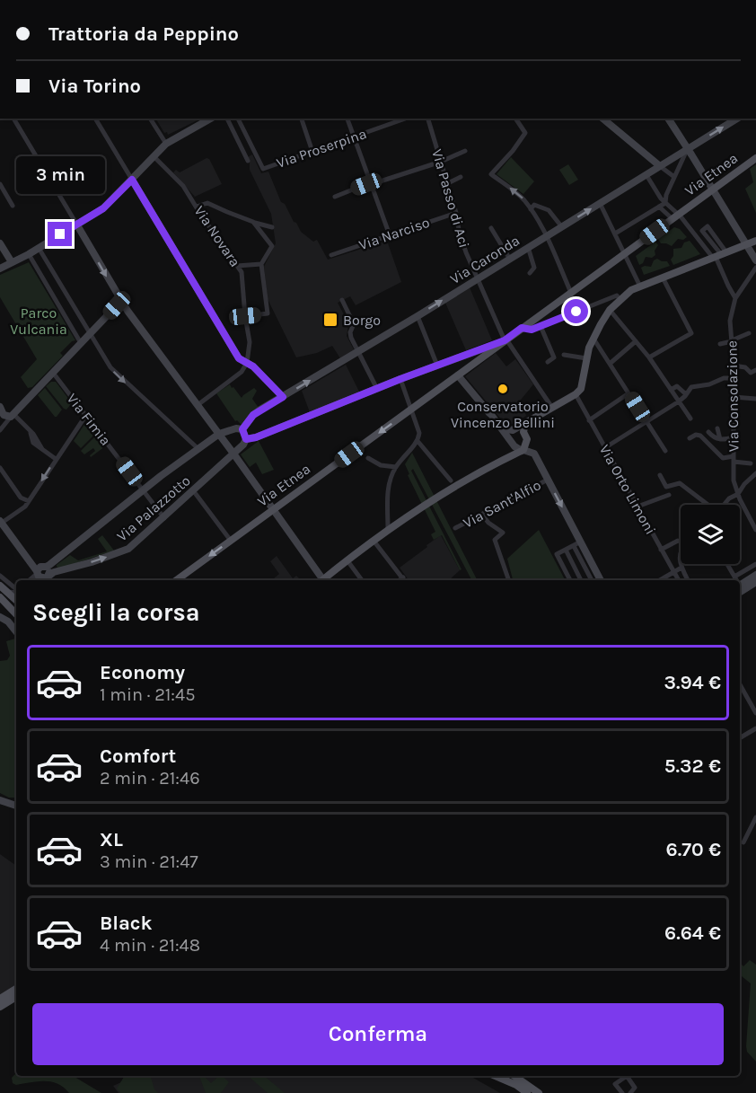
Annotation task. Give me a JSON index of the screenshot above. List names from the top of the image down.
{
  "streets": {
    "main road": ["Via Etnea", "Via Caronda", "Via Palazzotto"],
    "street": [
      "Via Proserpina",
      "Via Passo di Aci",
      "Via Narciso",
      "Via Novara",
      "Via Consolazione",
      "Via Fimia",
      "Via Orto Limoni",
      "Via Sant'Alfio"
    ]
  },
  "crossings": [
    ["Via Etnea", "Via Passo di Aci"],
    ["Via Passo di Aci", "Via Narciso"],
    ["Via Passo di Aci", "Via Caronda"],
    ["Via Fimia", "Via Palazzotto"]
  ],
  "parks": ["Parco Vulcania"],
  "places": {
    "transit": ["Borgo"],
    "other": ["Conservatorio Vincenzo Bellini"]
  },
  "page": {
    "banner": ["Trattoria da Peppino", "Via Torino"],
    "bubble": "3 min",
    "heading": "Scegli la corsa",
    "list": [
      {
        "name": "Economy",
        "note": "1 min · 21:45",
        "value": "3.94 €"
      },
      {
        "name": "Comfort",
        "note": "2 min · 21:46",
        "value": "5.32 €"
      },
      {
        "name": "XL",
        "note": "3 min · 21:47",
        "value": "6.70 €"
      },
      {
        "name": "Black",
        "note": "4 min · 21:48",
        "value": "6.64 €"
      }
    ],
    "buttons": "Conferma"
  }
}
